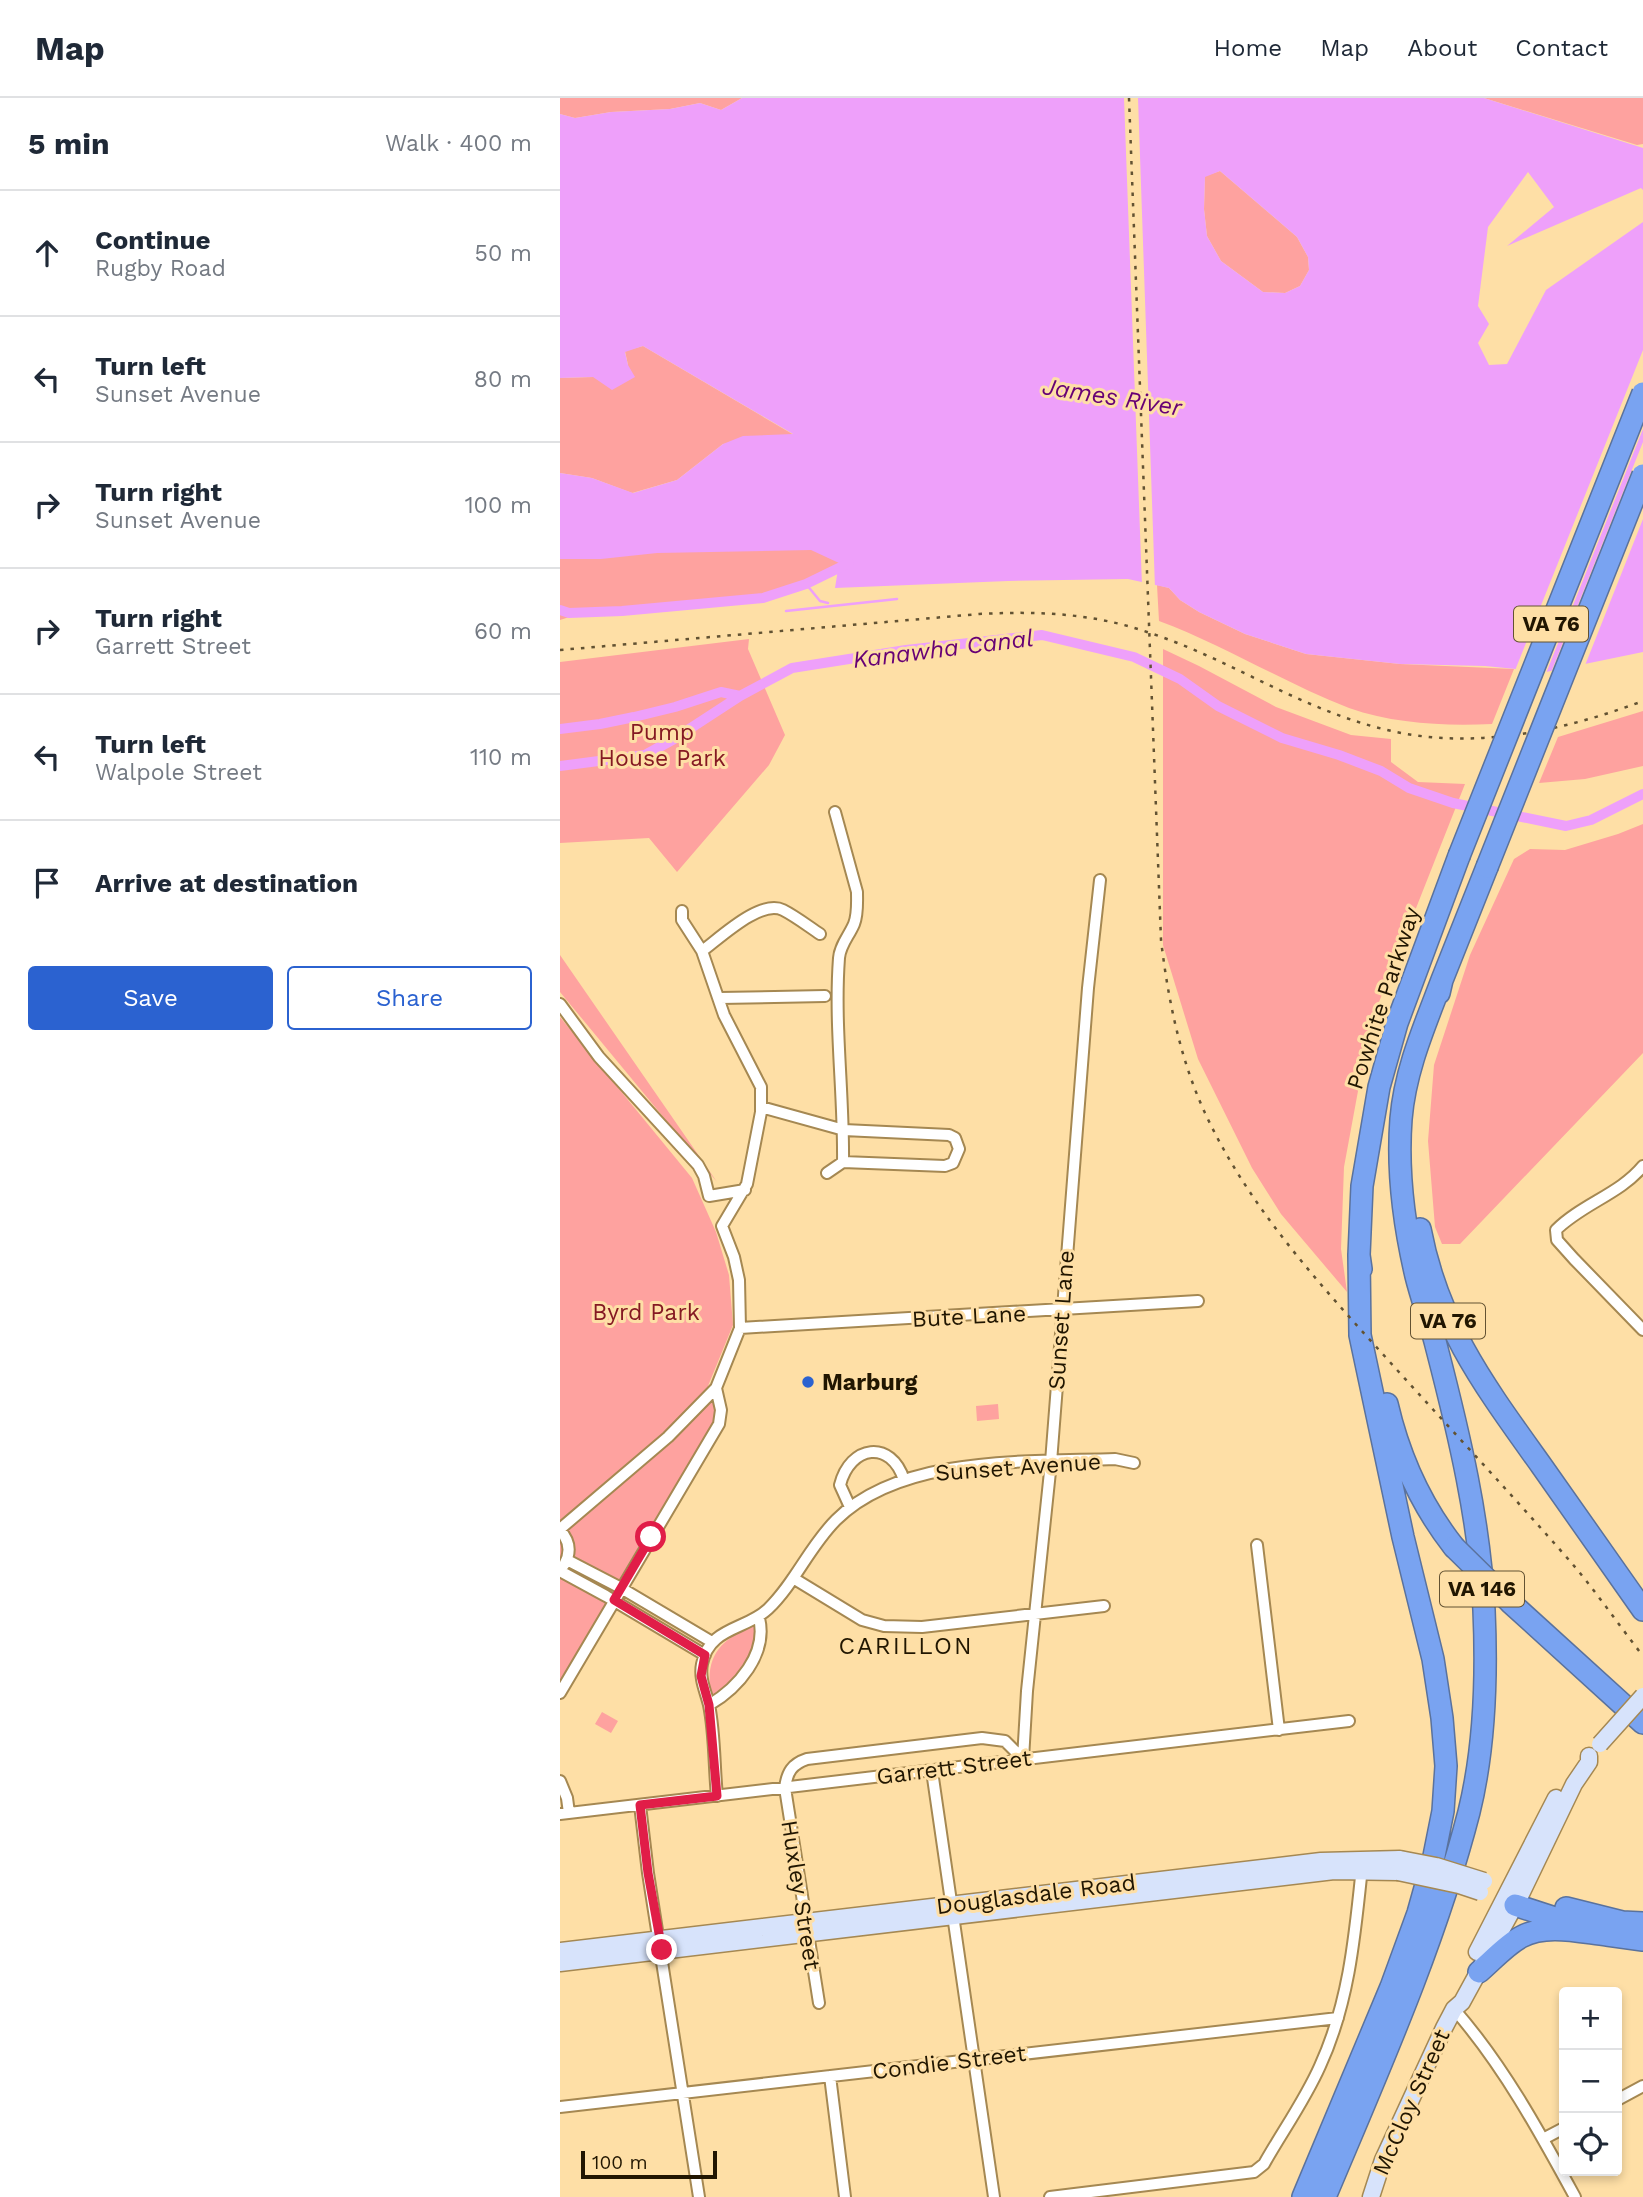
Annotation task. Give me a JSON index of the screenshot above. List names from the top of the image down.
{
  "streets": {
    "highway": ["VA 76", "Powhite Parkway", "VA 146"],
    "street": [
      "Bute Lane",
      "Sunset Lane",
      "Sunset Avenue",
      "Garrett Street",
      "Douglasdale Road",
      "Huxley Street",
      "Condie Street",
      "McCloy Street"
    ]
  },
  "crossings": [
    ["VA 76", "VA 146"],
    ["Powhite Parkway", "VA 146"],
    ["Bute Lane", "Sunset Lane"],
    ["Sunset Lane", "Sunset Avenue"],
    ["Sunset Lane", "Garrett Street"],
    ["Garrett Street", "Huxley Street"],
    ["Douglasdale Road", "Huxley Street"],
    ["Douglasdale Road", "McCloy Street"]
  ],
  "districts": ["CARILLON"],
  "water": ["James River", "Kanawha Canal"],
  "parks": ["Pump House Park", "Byrd Park"],
  "places": ["Marburg"],
  "scale_bar": "100 m",
  "page": {
    "header": "Map",
    "nav": [
      "Home",
      "Map",
      "About",
      "Contact"
    ],
    "heading": ["5 min", "Walk · 400 m"],
    "list": [
      ["Continue", "Rugby Road", "50 m"],
      ["Turn left", "Sunset Avenue", "80 m"],
      ["Turn right", "Sunset Avenue", "100 m"],
      ["Turn right", "Garrett Street", "60 m"],
      ["Turn left", "Walpole Street", "110 m"],
      "Arrive at destination"
    ],
    "buttons": ["Save", "Share"],
    "map_buttons": ["+", "−"],
    "scale": "100 m"
  }
}
